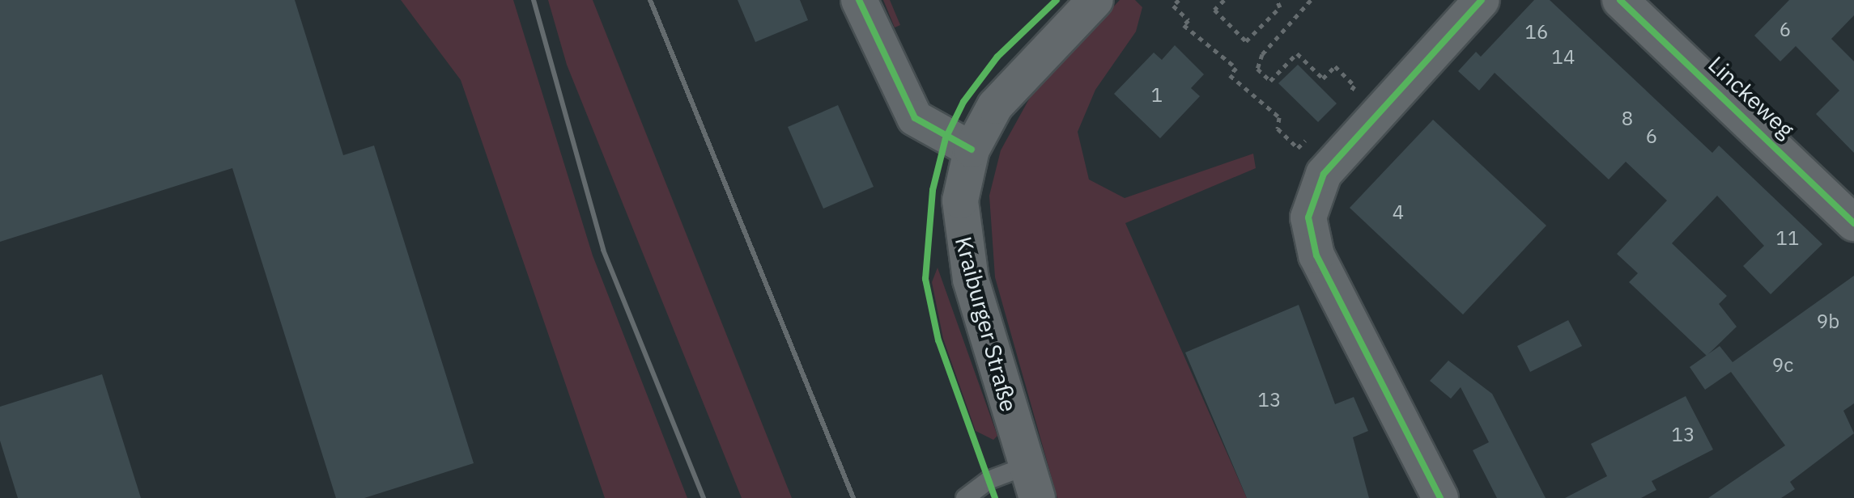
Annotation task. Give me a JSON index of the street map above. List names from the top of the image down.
{
  "streets": {
    "street": ["Linckeweg", "Kraiburger Straße"]
  },
  "house_numbers": [
    "6",
    "16",
    "14",
    "1",
    "8",
    "6",
    "4",
    "11",
    "9b",
    "9c",
    "13",
    "13"
  ]
}
